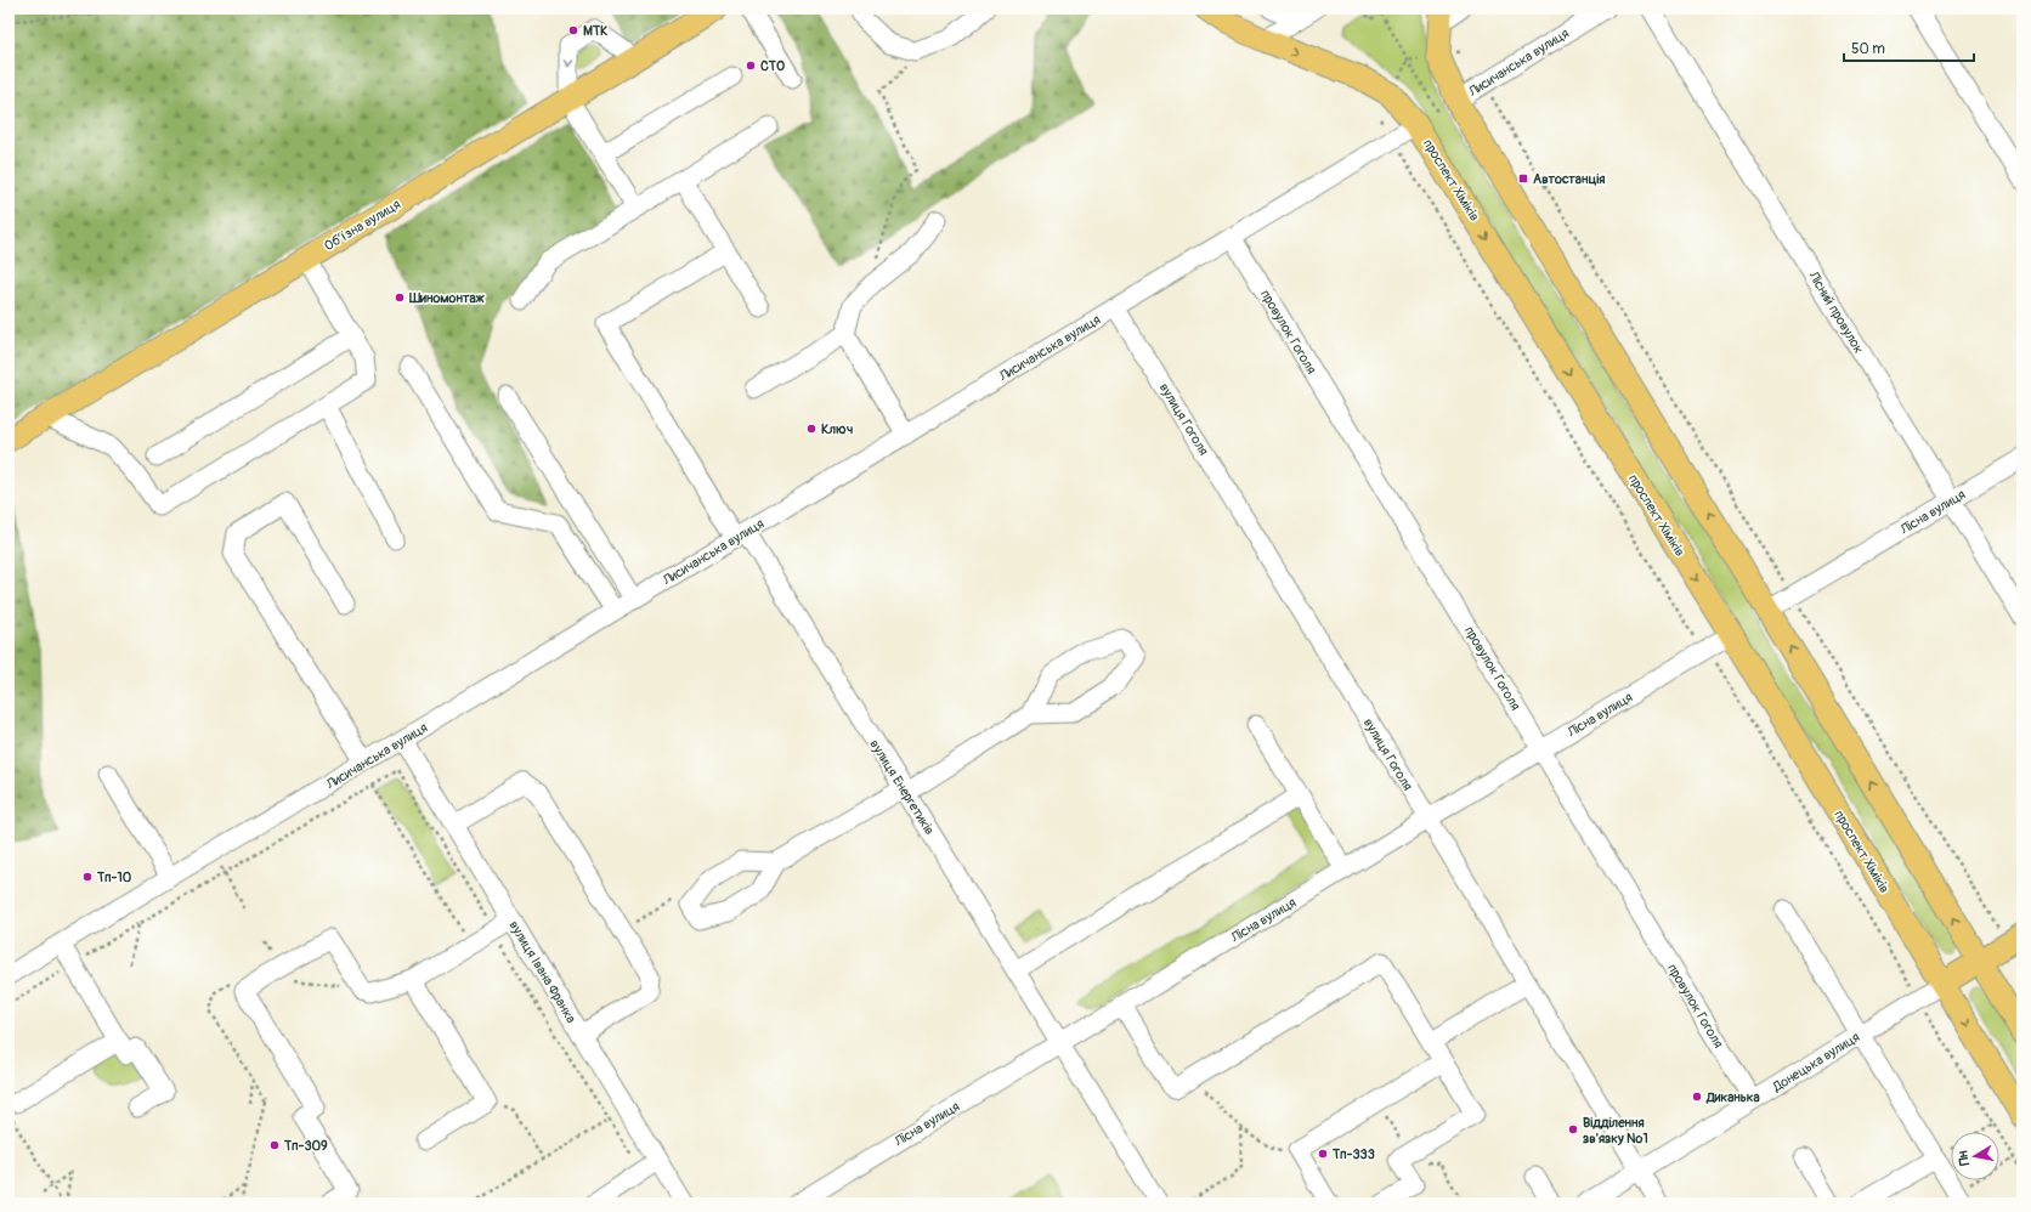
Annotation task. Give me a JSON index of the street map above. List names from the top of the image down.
{
  "streets": {
    "main road": ["проспект Хіміків", "Об’їзна вулиця", "Донецька вулиця"],
    "street": [
      "Лисичанська вулиця",
      "Лісний провулок",
      "провулок Гоголя",
      "вулиця Гоголя",
      "Лісна вулиця",
      "вулиця Енергетиків",
      "вулиця Івана Франка"
    ]
  },
  "crossings": [
    ["Лисичанська вулиця", "проспект Хіміків"],
    ["Лисичанська вулиця", "провулок Гоголя"],
    ["Лисичанська вулиця", "вулиця Гоголя"],
    ["Лисичанська вулиця", "вулиця Енергетиків"],
    ["Лисичанська вулиця", "вулиця Івана Франка"],
    ["проспект Хіміків", "Лісна вулиця"],
    ["проспект Хіміків", "Донецька вулиця"],
    ["Лісний провулок", "Лісна вулиця"],
    ["провулок Гоголя", "Лісна вулиця"],
    ["провулок Гоголя", "Донецька вулиця"],
    ["вулиця Гоголя", "Лісна вулиця"],
    ["вулиця Гоголя", "Донецька вулиця"],
    ["Лісна вулиця", "вулиця Енергетиків"]
  ],
  "places": {
    "other": [
      "МТК",
      "СТО",
      "Шиномонтаж",
      "Ключ",
      "Тп-10",
      "Диканька",
      "Відділення зв'язку №1",
      "Тп-309",
      "Тп-333"
    ],
    "transit": ["Автостанція"]
  },
  "scale_bar": "50 m",
  "north": "left"
}
